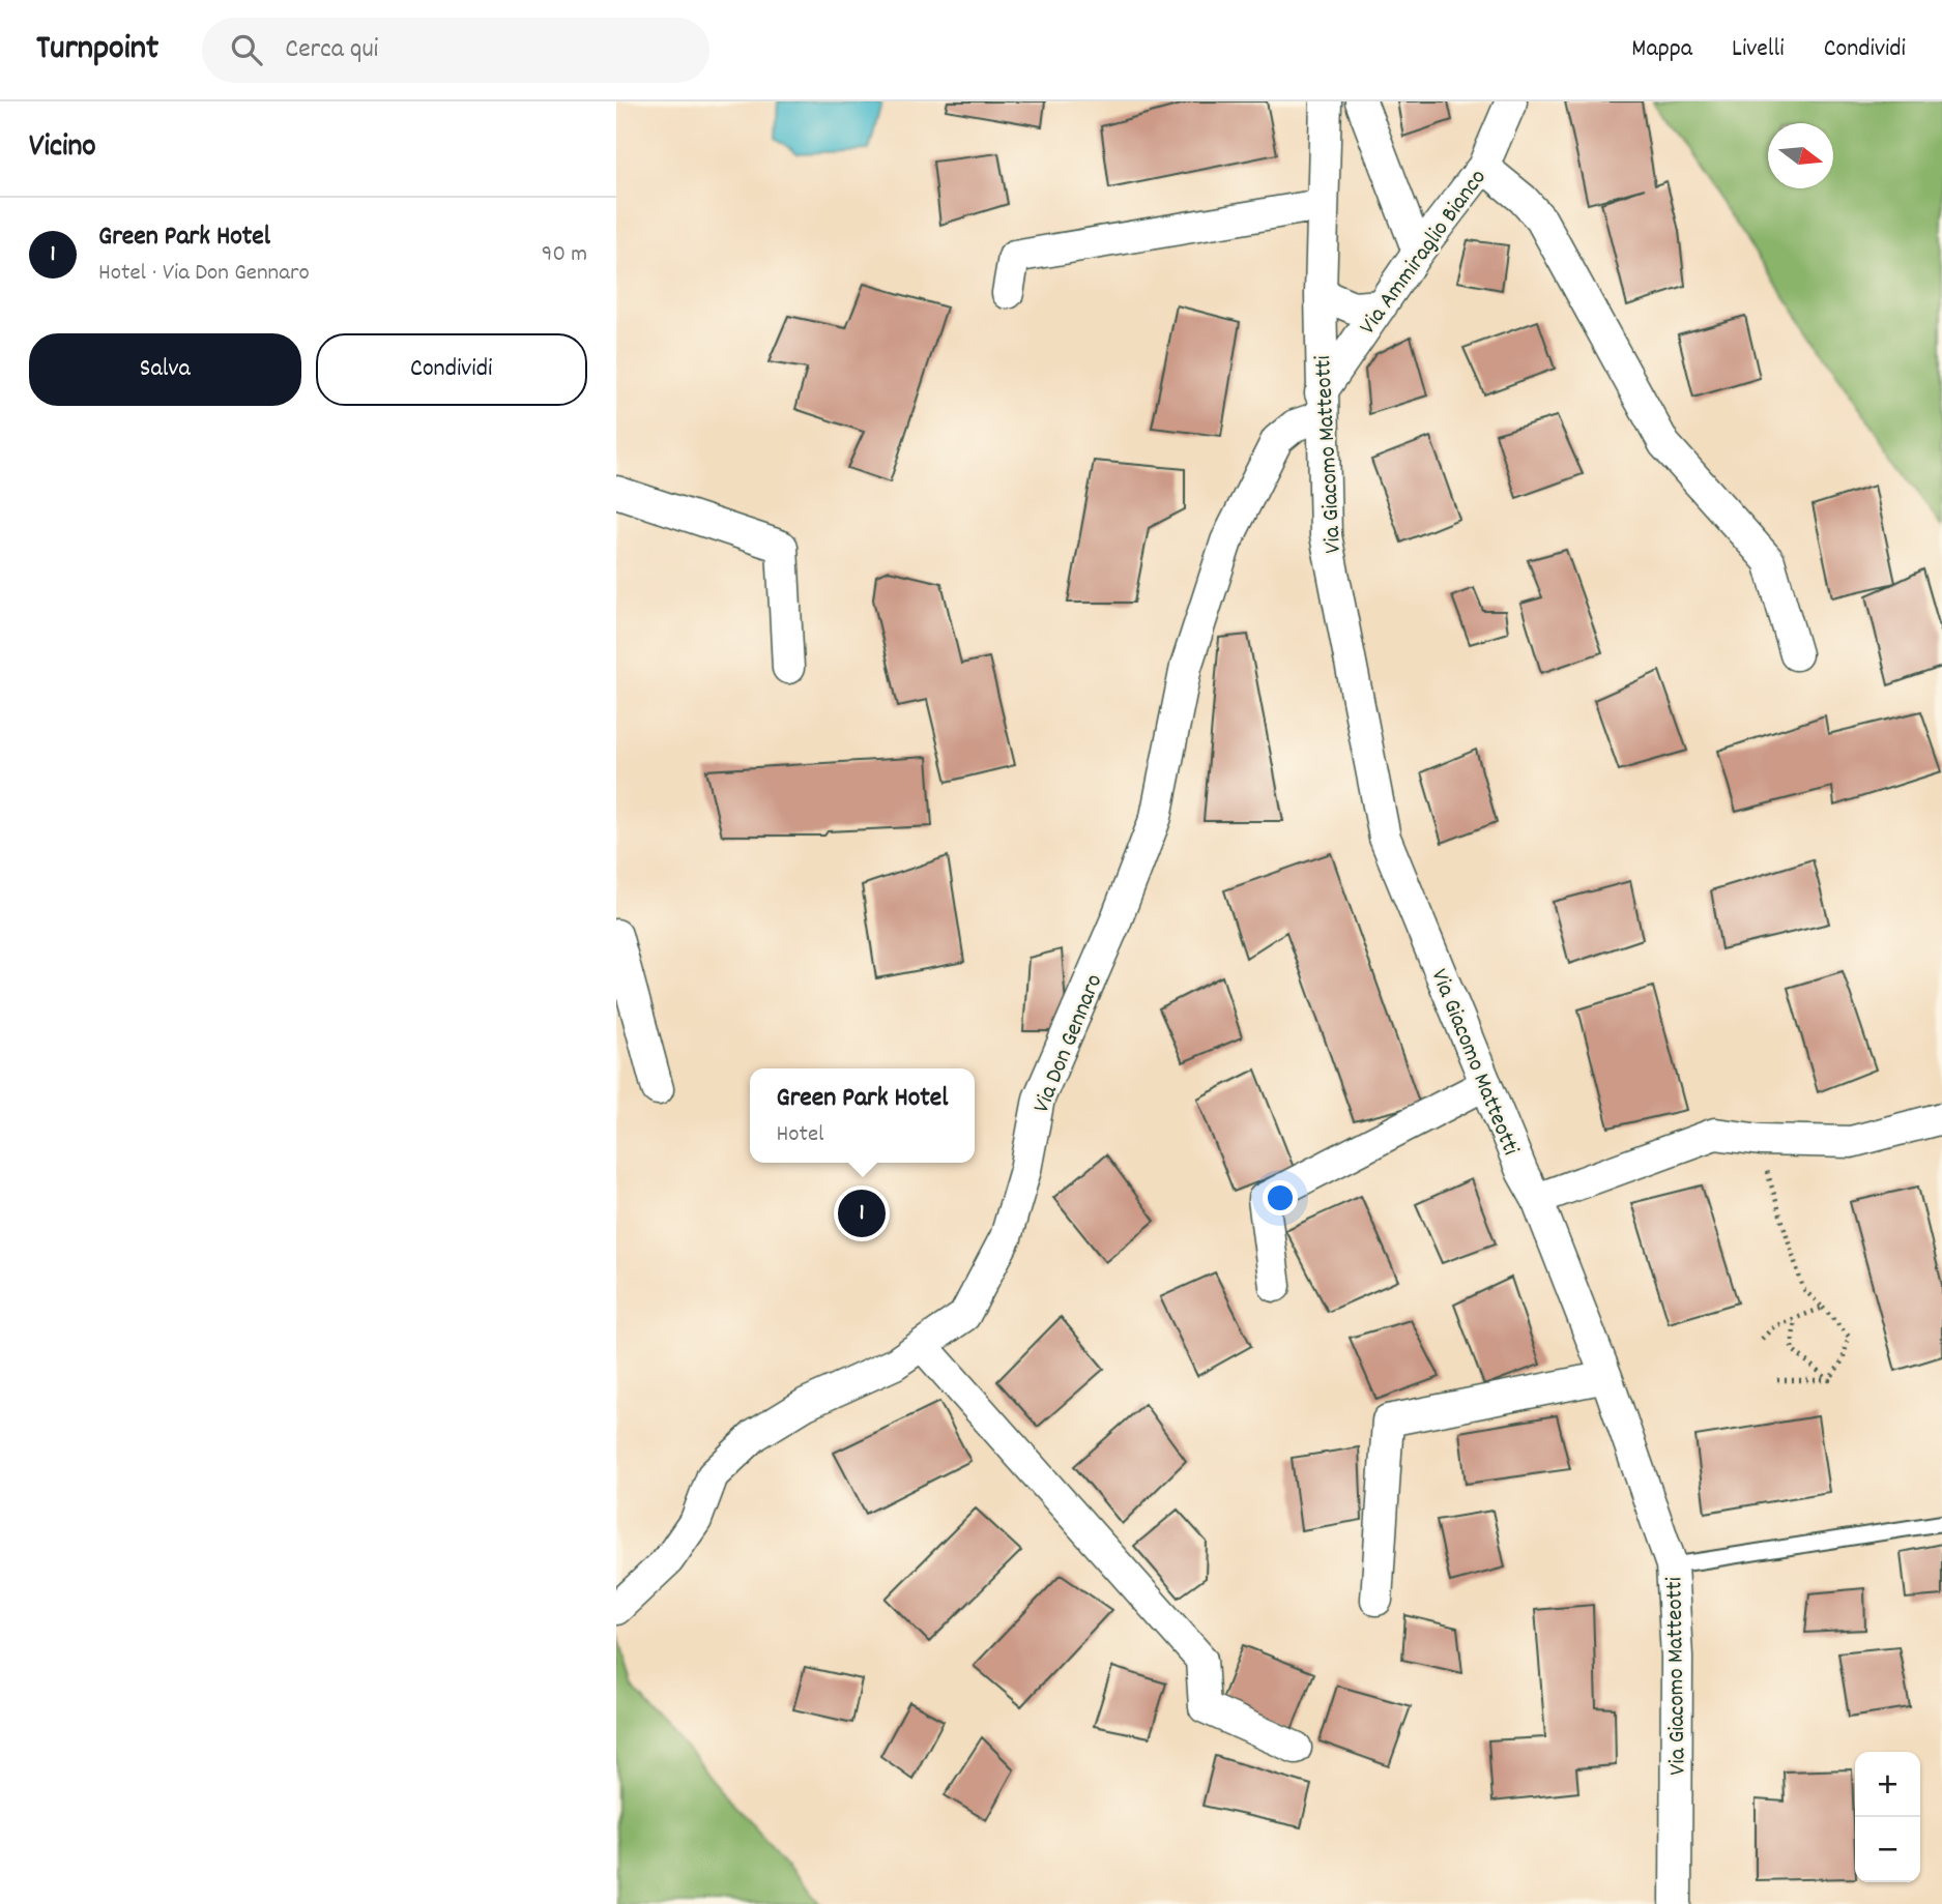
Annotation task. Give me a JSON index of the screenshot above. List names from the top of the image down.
{
  "streets": {
    "street": ["Via Ammiraglio Bianco", "Via Giacomo Matteotti", "Via Don Gennaro"]
  },
  "crossings": [
    ["Via Ammiraglio Bianco", "Via Giacomo Matteotti"],
    ["Via Ammiraglio Bianco", "Via Don Gennaro"],
    ["Via Giacomo Matteotti", "Via Don Gennaro"]
  ],
  "north": "right",
  "page": {
    "header": "Turnpoint",
    "search": "Cerca qui",
    "nav": ["Mappa", "Livelli", "Condividi"],
    "heading": "Vicino",
    "list": [
      {
        "mark": "1",
        "name": "Green Park Hotel",
        "note": "Hotel · Via Don Gennaro",
        "value": "90 m"
      }
    ],
    "buttons": ["Salva", "Condividi"],
    "popup": ["Green Park Hotel", "Hotel"],
    "pins": "1",
    "map_buttons": ["+", "−"]
  }
}
